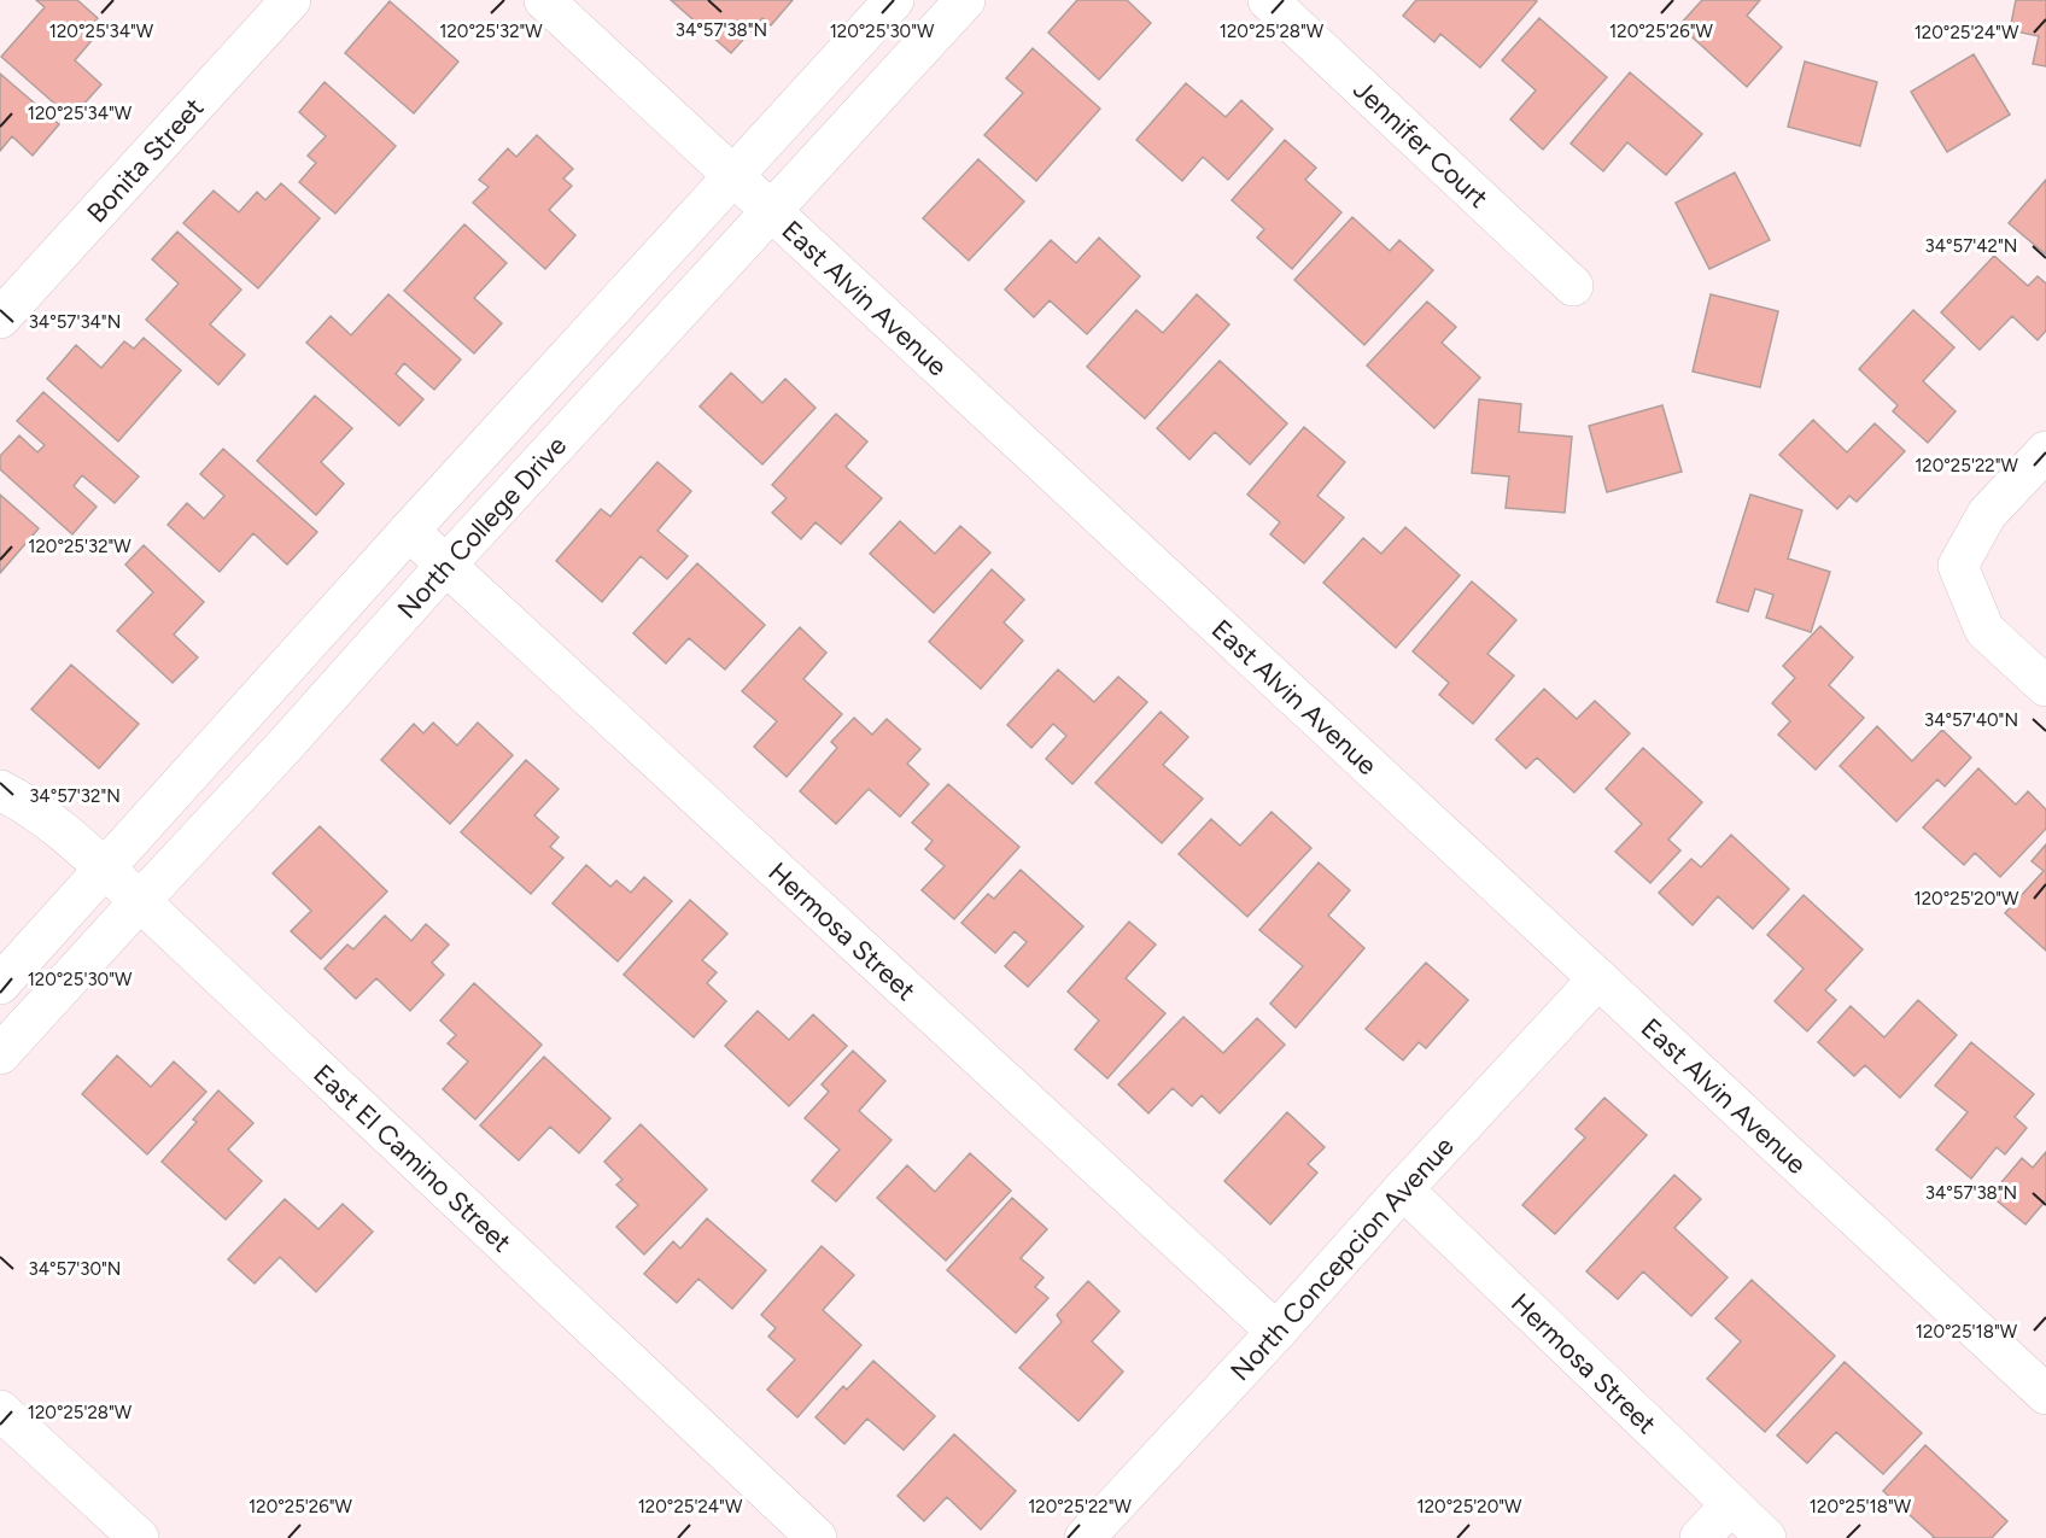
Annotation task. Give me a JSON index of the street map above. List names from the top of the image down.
{
  "streets": {
    "street": [
      "Jennifer Court",
      "Bonita Street",
      "East Alvin Avenue",
      "North College Drive",
      "Hermosa Street",
      "East El Camino Street",
      "North Concepcion Avenue"
    ]
  },
  "crossings": [
    ["East Alvin Avenue", "North College Drive"],
    ["East Alvin Avenue", "North Concepcion Avenue"],
    ["North College Drive", "Hermosa Street"],
    ["North College Drive", "East El Camino Street"],
    ["Hermosa Street", "North Concepcion Avenue"]
  ],
  "coordinates": [
    "34°57'38\"N",
    "120°25'34\"W",
    "120°25'32\"W",
    "120°25'30\"W",
    "120°25'28\"W",
    "120°25'26\"W",
    "120°25'24\"W",
    "34°57'42\"N",
    "34°57'34\"N",
    "120°25'22\"W",
    "34°57'40\"N",
    "34°57'32\"N",
    "120°25'20\"W",
    "34°57'30\"N",
    "120°25'18\"W"
  ]
}
